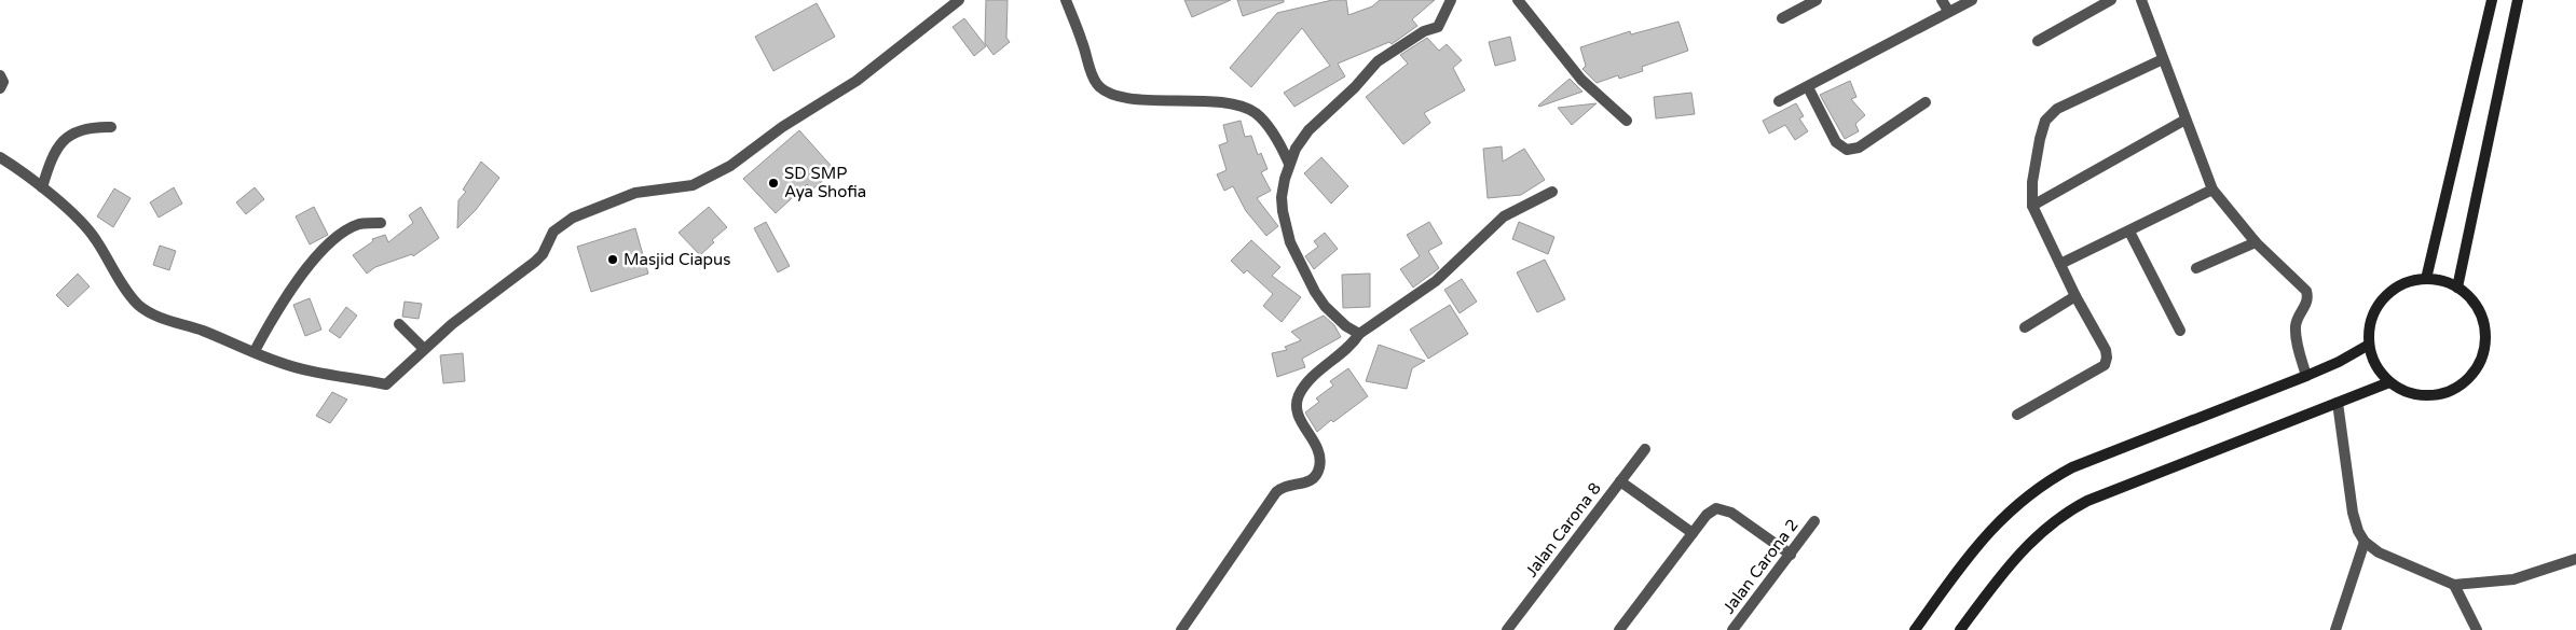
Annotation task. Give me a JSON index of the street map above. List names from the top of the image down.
{
  "streets": {
    "street": ["Jalan Carona 8", "Jalan Carona 2"]
  },
  "places": ["SD SMP Aya Shofia", "Masjid Ciapus"]
}
